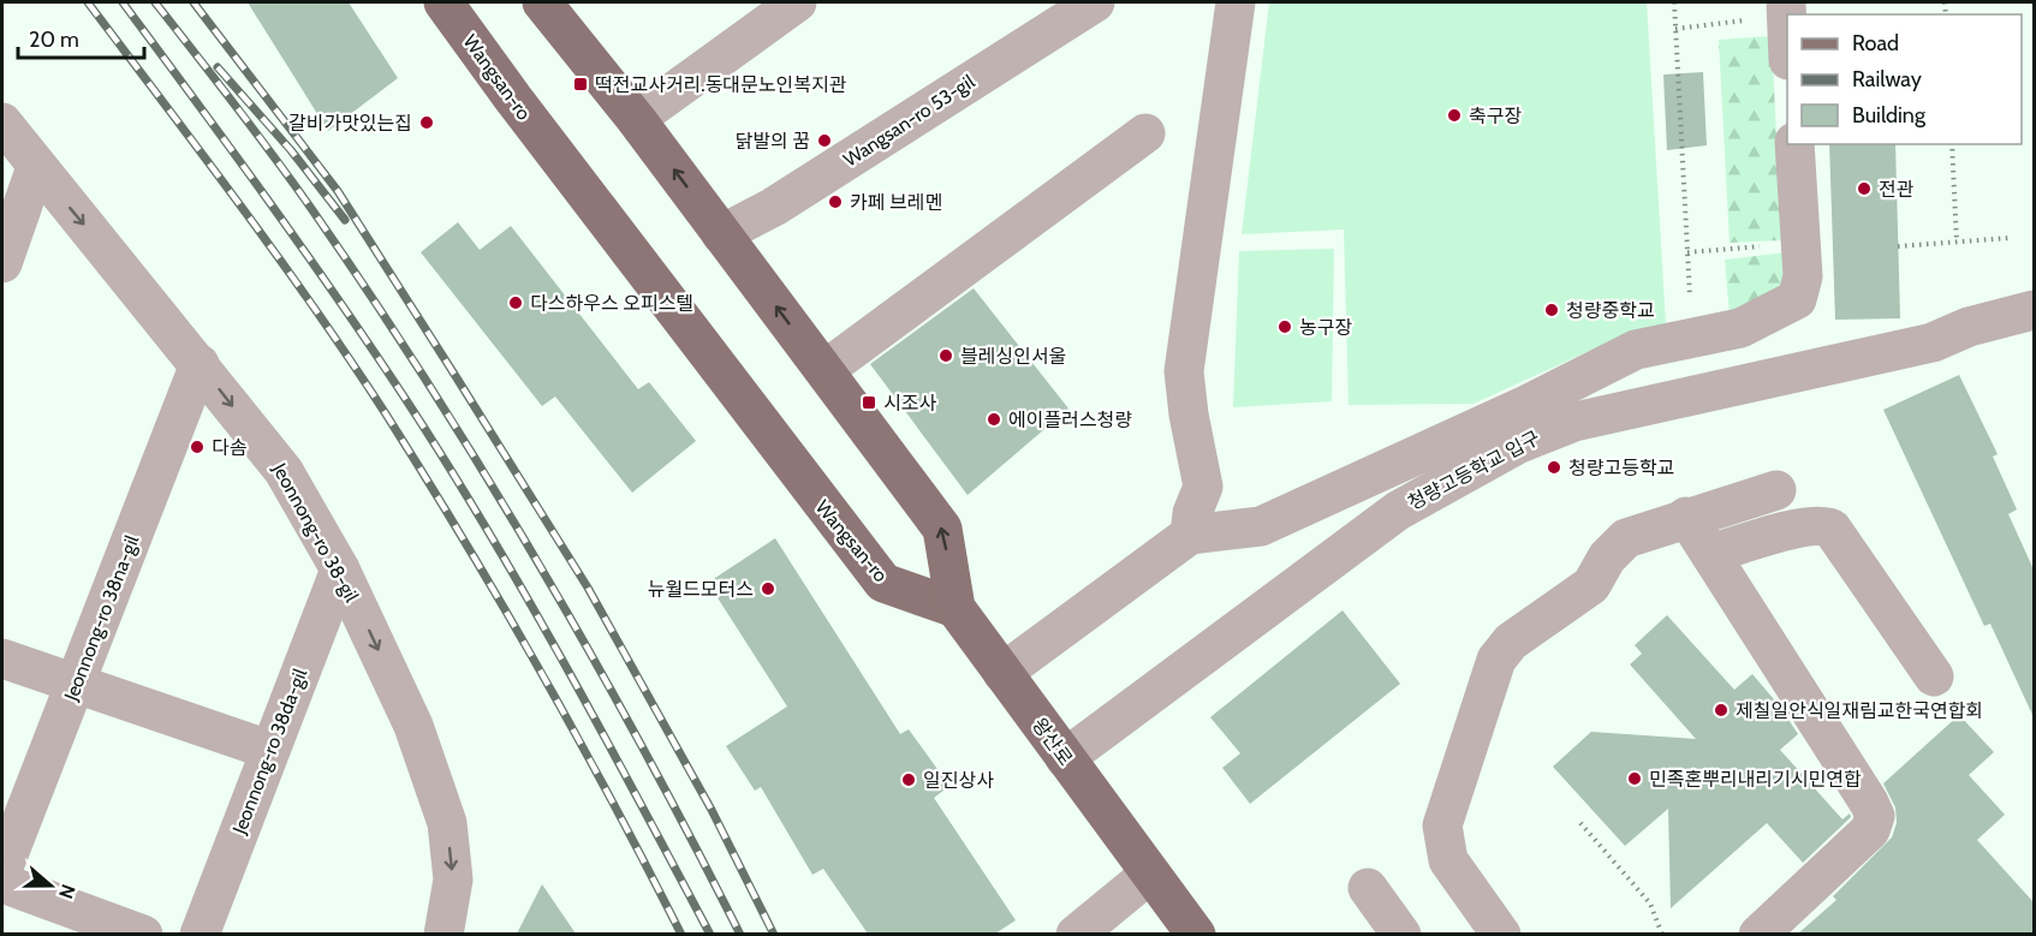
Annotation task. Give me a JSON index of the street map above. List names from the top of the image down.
{
  "streets": {
    "main road": ["Wangsan-ro", "왕산로"],
    "street": [
      "Wangsan-ro 53-gil",
      "청량고등학교 입구",
      "Jeonnong-ro 38-gil",
      "Jeonnong-ro 38na-gil",
      "Jeonnong-ro 38da-gil"
    ]
  },
  "crossings": [
    ["Wangsan-ro", "왕산로"],
    ["청량고등학교 입구", "왕산로"],
    ["Jeonnong-ro 38-gil", "Jeonnong-ro 38na-gil"],
    ["Jeonnong-ro 38-gil", "Jeonnong-ro 38da-gil"]
  ],
  "one_way": ["Jeonnong-ro 38-gil"],
  "places": {
    "transit": ["떡전교사거리.동대문노인복지관", "시조사"],
    "other": [
      "축구장",
      "갈비가맛있는집",
      "닭발의 꿈",
      "전관",
      "카페 브레멘",
      "다스하우스 오피스텔",
      "청량중학교",
      "농구장",
      "블레싱인서울",
      "에이플러스청량",
      "다솜",
      "청량고등학교",
      "뉴월드모터스",
      "제칠일안식일재림교한국연합회",
      "민족혼뿌리내리기시민연합",
      "일진상사"
    ]
  },
  "legend": ["Road", "Railway", "Building"],
  "scale_bar": "20 m",
  "north": "right"
}
